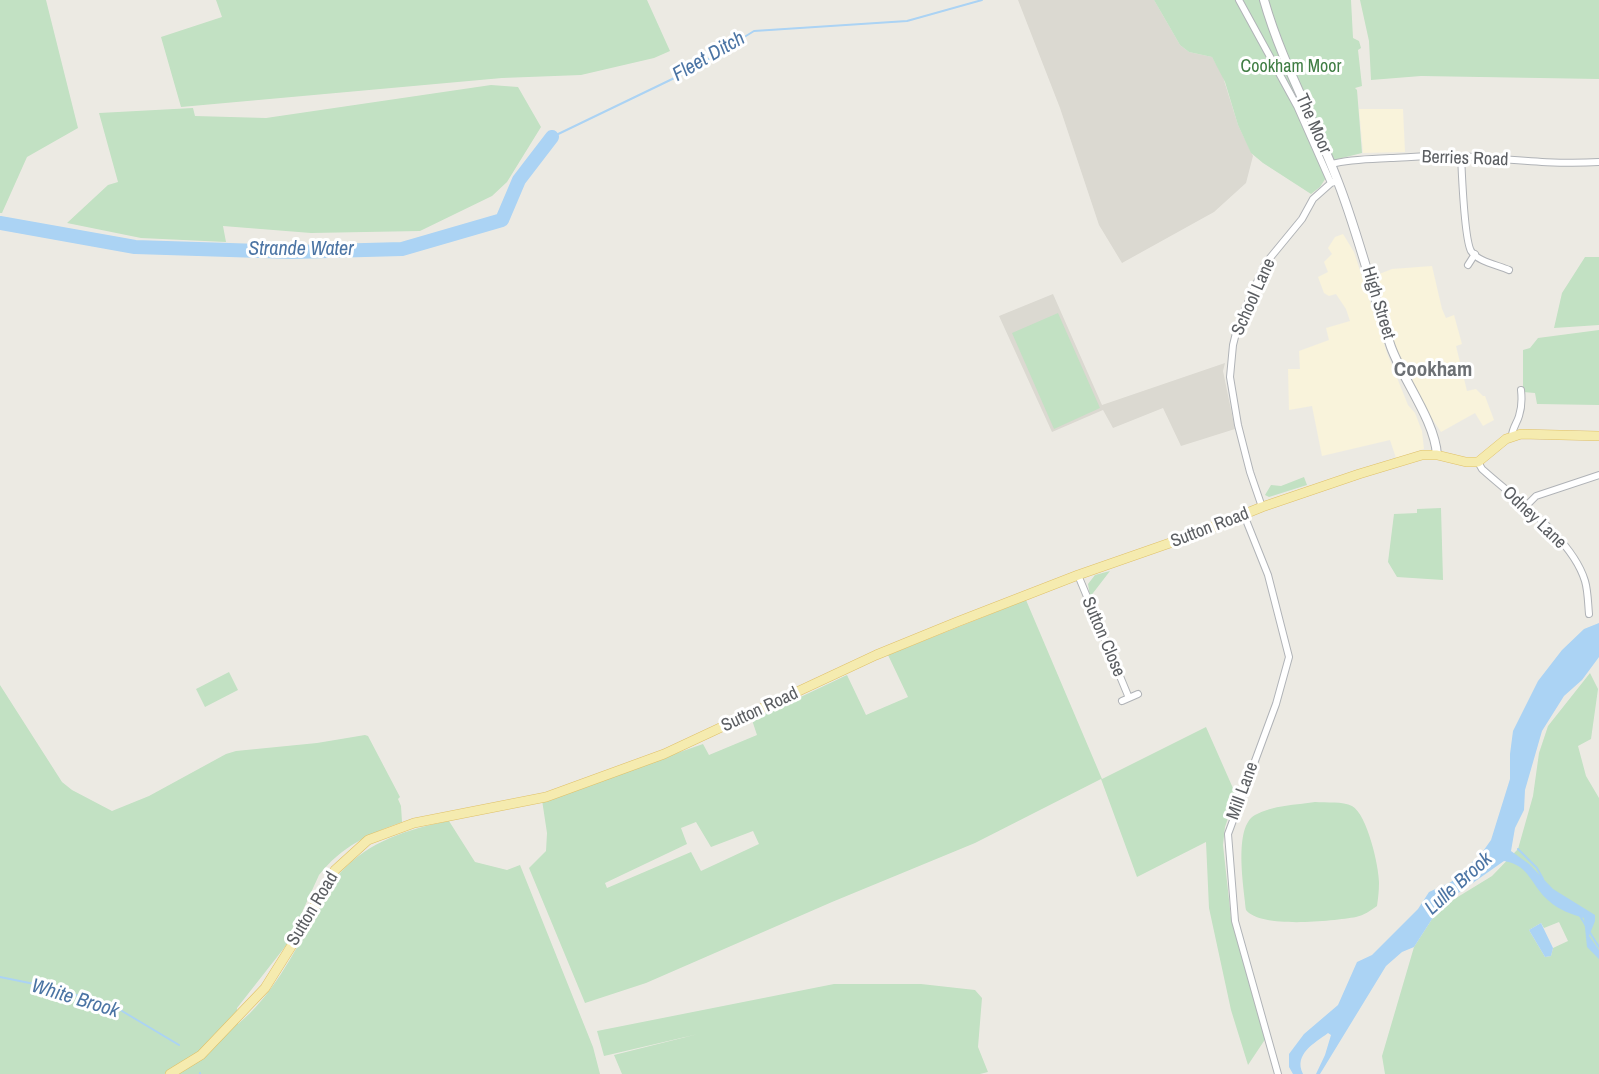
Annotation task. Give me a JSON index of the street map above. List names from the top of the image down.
{
  "streets": {
    "main road": ["The Moor", "High Street", "Sutton Road"],
    "street": [
      "Berries Road",
      "School Lane",
      "Odney Lane",
      "Sutton Close",
      "Mill Lane"
    ]
  },
  "crossings": [
    ["The Moor", "Berries Road"],
    ["The Moor", "School Lane"],
    ["The Moor", "High Street"],
    ["School Lane", "High Street"],
    ["School Lane", "Sutton Road"],
    ["High Street", "Sutton Road"],
    ["Sutton Road", "Sutton Close"],
    ["Sutton Road", "Mill Lane"]
  ],
  "districts": ["Cookham"],
  "water": [
    "Fleet Ditch",
    "Strande Water",
    "Lulle Brook",
    "White Brook"
  ],
  "parks": ["Cookham Moor"]
}
